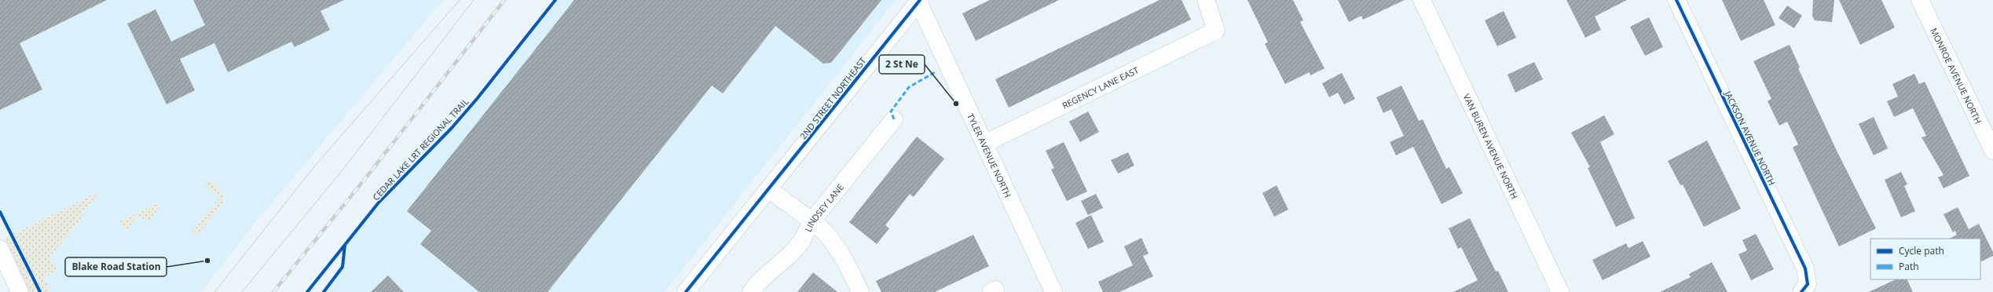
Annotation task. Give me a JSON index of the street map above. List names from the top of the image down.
{
  "streets": {
    "street": [
      "MONROE AVENUE NORTH",
      "REGENCY LANE EAST",
      "2ND STREET NORTHEAST",
      "JACKSON AVENUE NORTH",
      "VAN BUREN AVENUE NORTH",
      "TYLER AVENUE NORTH",
      "LINDSEY LANE"
    ],
    "cycle path": ["CEDAR LAKE LRT REGIONAL TRAIL"]
  },
  "crossings": [
    ["REGENCY LANE EAST", "TYLER AVENUE NORTH"],
    ["2ND STREET NORTHEAST", "TYLER AVENUE NORTH"]
  ],
  "places": ["2 St Ne", "Blake Road Station"],
  "legend": ["Cycle path", "Path"]
}
